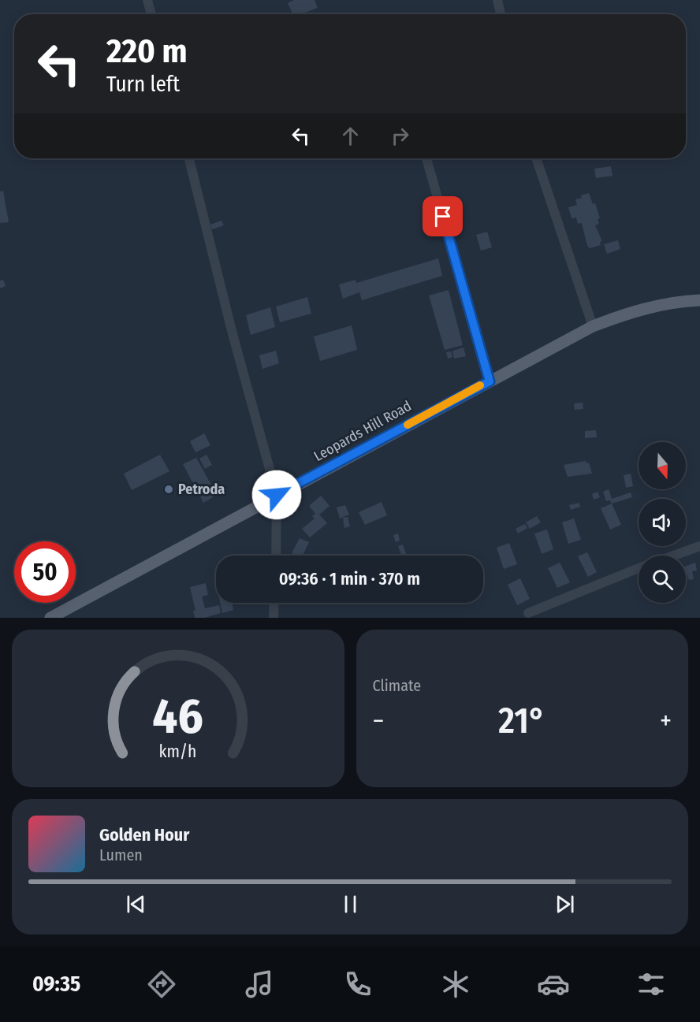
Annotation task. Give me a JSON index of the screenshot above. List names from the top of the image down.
{
  "streets": {
    "main road": ["Leopards Hill Road"]
  },
  "places": ["Petroda"],
  "north": "bottom",
  "page": {
    "turn": ["220 m", "Turn left"],
    "limit": "50",
    "trip": "09:36 · 1 min · 370 m",
    "tile": "Climate",
    "heat": ["−", "21°", "+"],
    "song": ["Golden Hour", "Lumen"],
    "tabs": "09:35",
    "gauge": ["46", "km/h"]
  }
}
